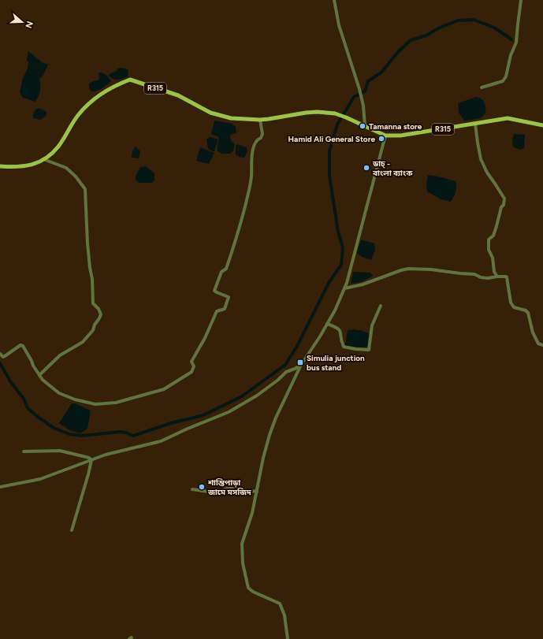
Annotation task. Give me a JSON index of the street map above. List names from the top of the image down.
{
  "streets": {
    "main road": ["R315"]
  },
  "places": {
    "other": [
      "Tamanna store",
      "Hamid Ali General Store",
      "ডাচ্ - বাংলা ব্যাংক",
      "শান্তিপাড়া জামে মসজিদ"
    ],
    "transit": ["Simulia junction bus stand"]
  },
  "north": "right"
}
